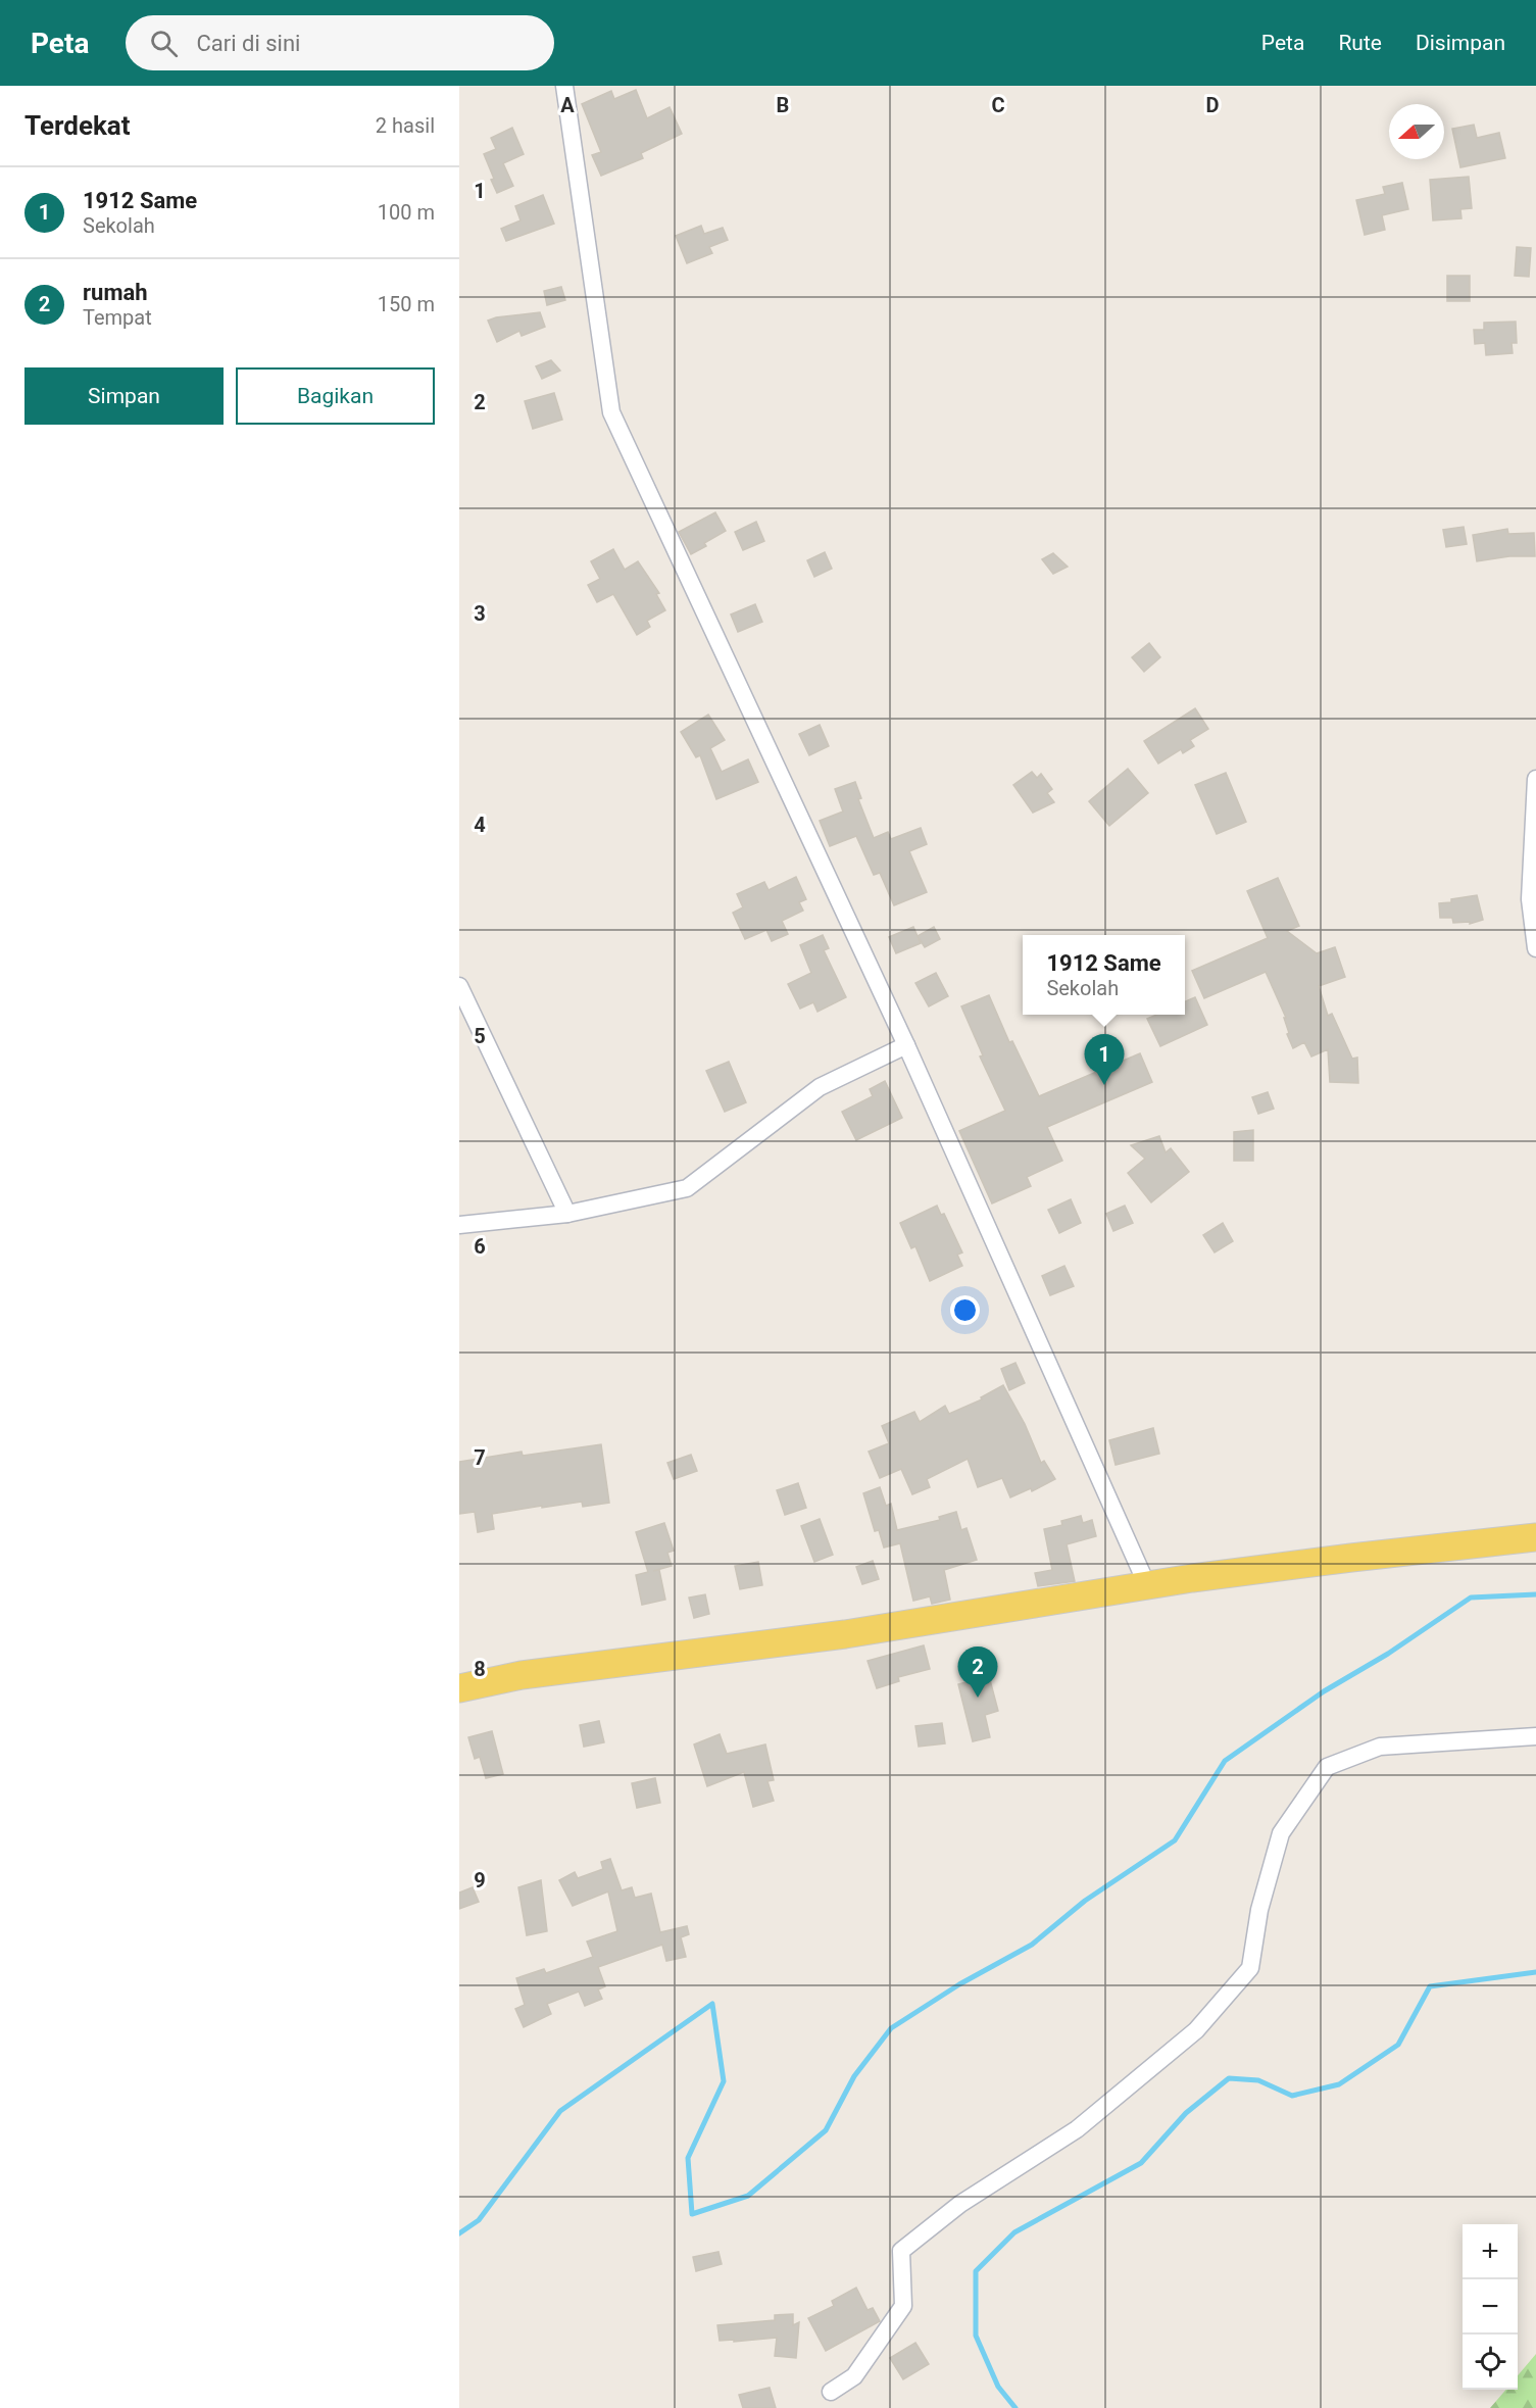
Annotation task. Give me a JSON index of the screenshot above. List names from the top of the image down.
{
  "north": "left",
  "page": {
    "header": "Peta",
    "search": "Cari di sini",
    "nav": ["Peta", "Rute", "Disimpan"],
    "heading": ["Terdekat", "2 hasil"],
    "list": [
      {
        "mark": "1",
        "name": "1912 Same",
        "note": "Sekolah",
        "value": "100 m"
      },
      {
        "mark": "2",
        "name": "rumah",
        "note": "Tempat",
        "value": "150 m"
      }
    ],
    "buttons": ["Simpan", "Bagikan"],
    "popup": ["1912 Same", "Sekolah"],
    "pins": ["1", "2"],
    "map_buttons": ["+", "−"]
  },
  "grid": {
    "columns": [
      "A",
      "B",
      "C",
      "D"
    ],
    "rows": [
      "1",
      "2",
      "3",
      "4",
      "5",
      "6",
      "7",
      "8",
      "9"
    ]
  }
}
